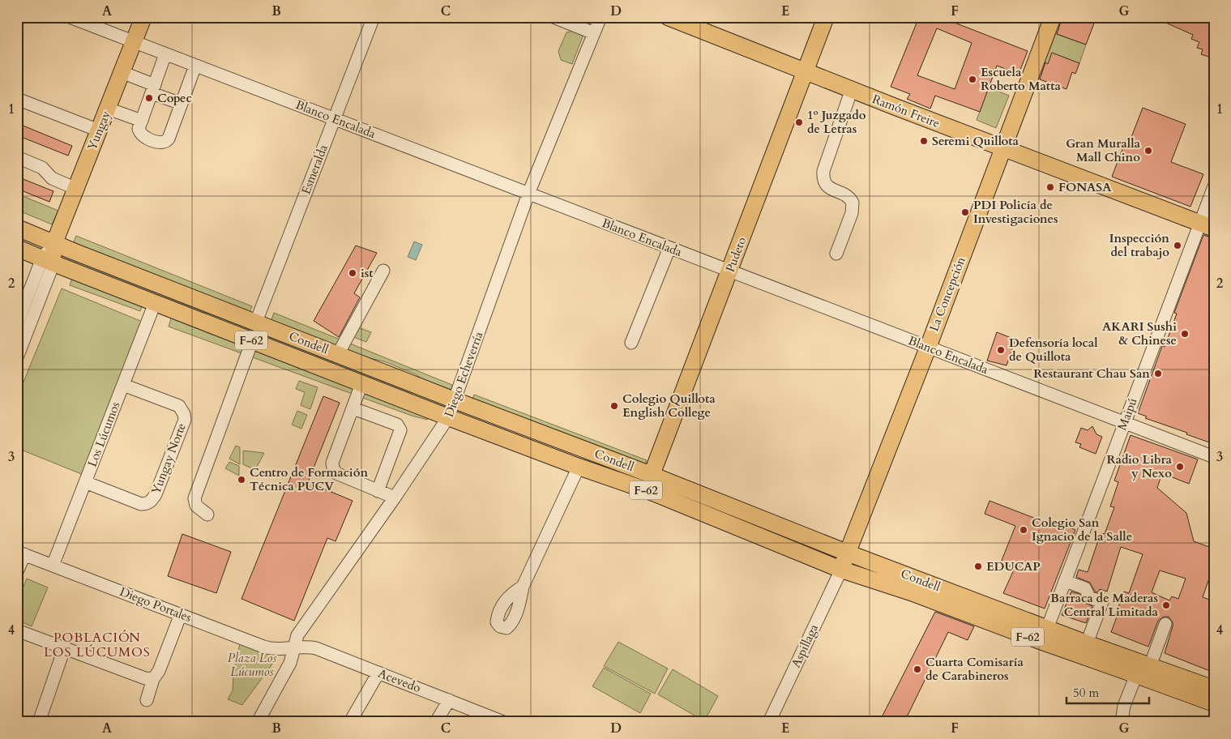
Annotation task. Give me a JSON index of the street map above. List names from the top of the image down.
{
  "streets": {
    "main road": [
      "Ramón Freire",
      "Yungay",
      "Pudeto",
      "La Concepción",
      "F-62",
      "Condell"
    ],
    "street": [
      "Blanco Encalada",
      "Esmeralda",
      "Diego Echeverría",
      "Maipú",
      "Los Lúcumos",
      "Yungay Norte",
      "Diego Portales",
      "Aspillaga",
      "Acevedo"
    ]
  },
  "crossings": [
    ["Ramón Freire", "Pudeto"],
    ["Ramón Freire", "La Concepción"],
    ["Ramón Freire", "Maipú"],
    ["Blanco Encalada", "Yungay"],
    ["Blanco Encalada", "Esmeralda"],
    ["Blanco Encalada", "Pudeto"],
    ["Blanco Encalada", "La Concepción"],
    ["Blanco Encalada", "Diego Echeverría"],
    ["Blanco Encalada", "Maipú"],
    ["Yungay", "Condell"],
    ["Esmeralda", "Condell"],
    ["Pudeto", "Condell"],
    ["La Concepción", "Condell"],
    ["La Concepción", "Aspillaga"],
    ["Condell", "Diego Echeverría"],
    ["Condell", "Maipú"],
    ["Condell", "Los Lúcumos"],
    ["Condell", "Aspillaga"],
    ["Diego Echeverría", "Diego Portales"],
    ["Diego Echeverría", "Acevedo"],
    ["Los Lúcumos", "Yungay Norte"],
    ["Los Lúcumos", "Diego Portales"],
    ["Diego Portales", "Acevedo"]
  ],
  "districts": ["POBLACIÓN LOS LÚCUMOS"],
  "parks": ["Plaza Los Lúcumos"],
  "places": [
    "Escuela Roberto Matta",
    "Copec",
    "1º Juzgado de Letras",
    "Seremi Quillota",
    "Gran Muralla Mall Chino",
    "FONASA",
    "PDI Policía de Investigaciones",
    "Inspección del trabajo",
    "ist",
    "AKARI Sushi & Chinese",
    "Defensoría local de Quillota",
    "Restaurant Chau San",
    "Colegio Quillota English College",
    "Radio Libra y Nexo",
    "Centro de Formación Técnica PUCV",
    "Colegio San Ignacio de la Salle",
    "EDUCAP",
    "Barraca de Maderas Central Limitada",
    "Cuarta Comisaría de Carabineros"
  ],
  "scale_bar": "50 m",
  "grid": {
    "columns": [
      "A",
      "B",
      "C",
      "D",
      "E",
      "F",
      "G"
    ],
    "rows": [
      "1",
      "2",
      "3",
      "4"
    ]
  }
}
